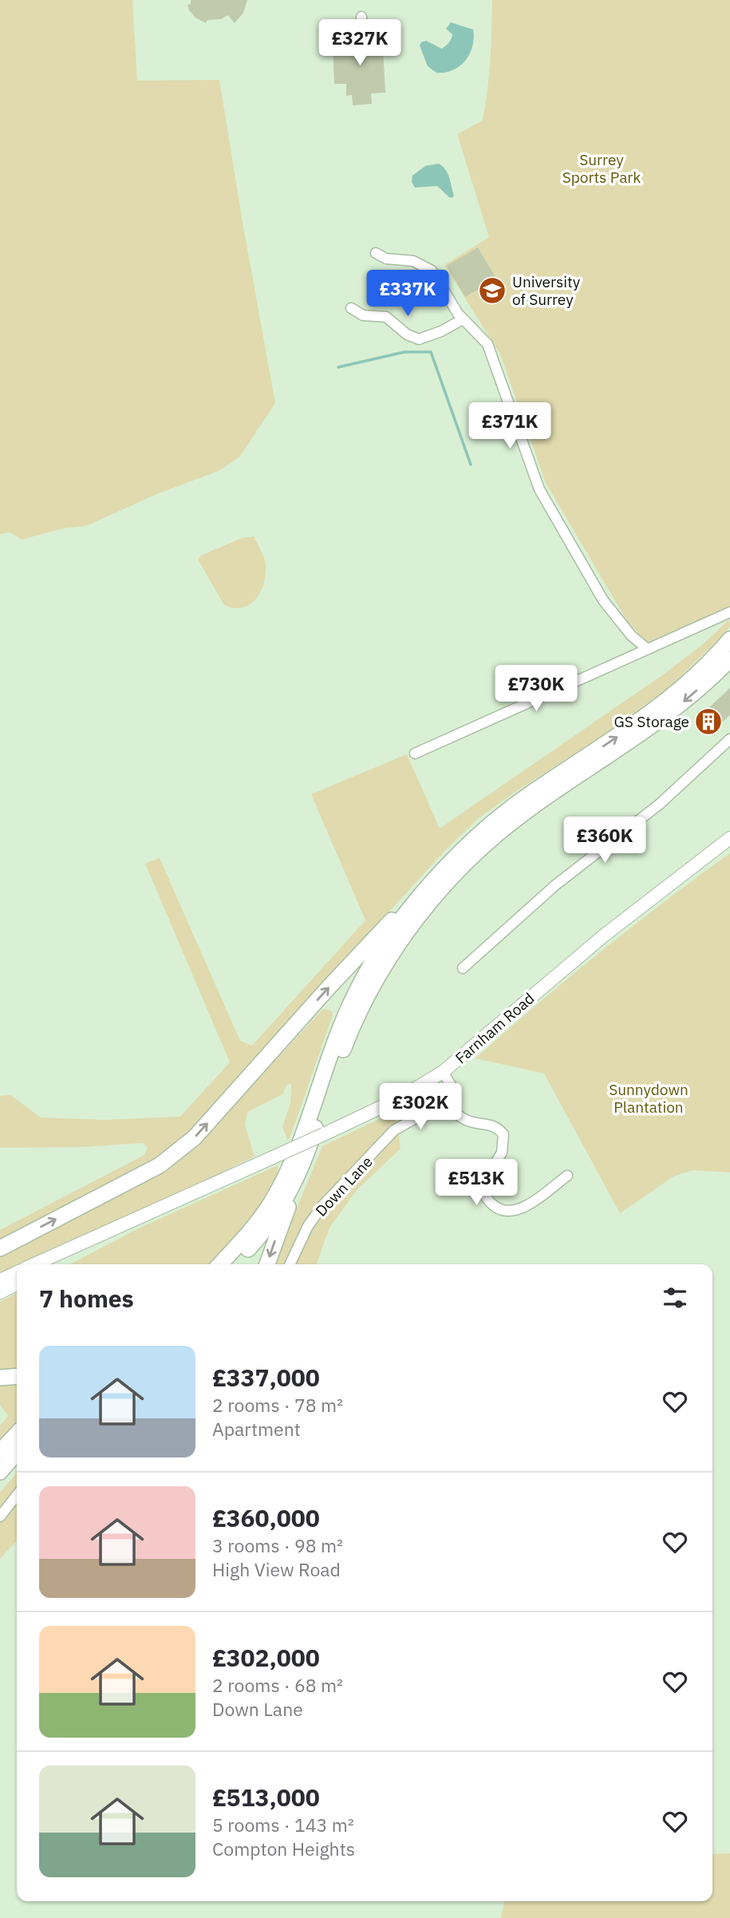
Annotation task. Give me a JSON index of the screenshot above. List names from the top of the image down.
{
  "streets": {
    "main road": ["Farnham Road"],
    "street": ["Down Lane"]
  },
  "parks": ["Surrey Sports Park", "Sunnydown Plantation"],
  "places": {
    "school or university": ["University of Surrey"],
    "building": ["GS Storage"]
  },
  "page": {
    "price": [
      "£327K",
      "£337K",
      "£371K",
      "£730K",
      "£360K",
      "£302K",
      "£513K"
    ],
    "heading": "7 homes",
    "list": [
      {
        "name": "£337,000",
        "note": "2 rooms · 78 m² · Apartment"
      },
      {
        "name": "£360,000",
        "note": "3 rooms · 98 m² · High View Road"
      },
      {
        "name": "£302,000",
        "note": "2 rooms · 68 m² · Down Lane"
      },
      {
        "name": "£513,000",
        "note": "5 rooms · 143 m² · Compton Heights"
      }
    ]
  }
}
